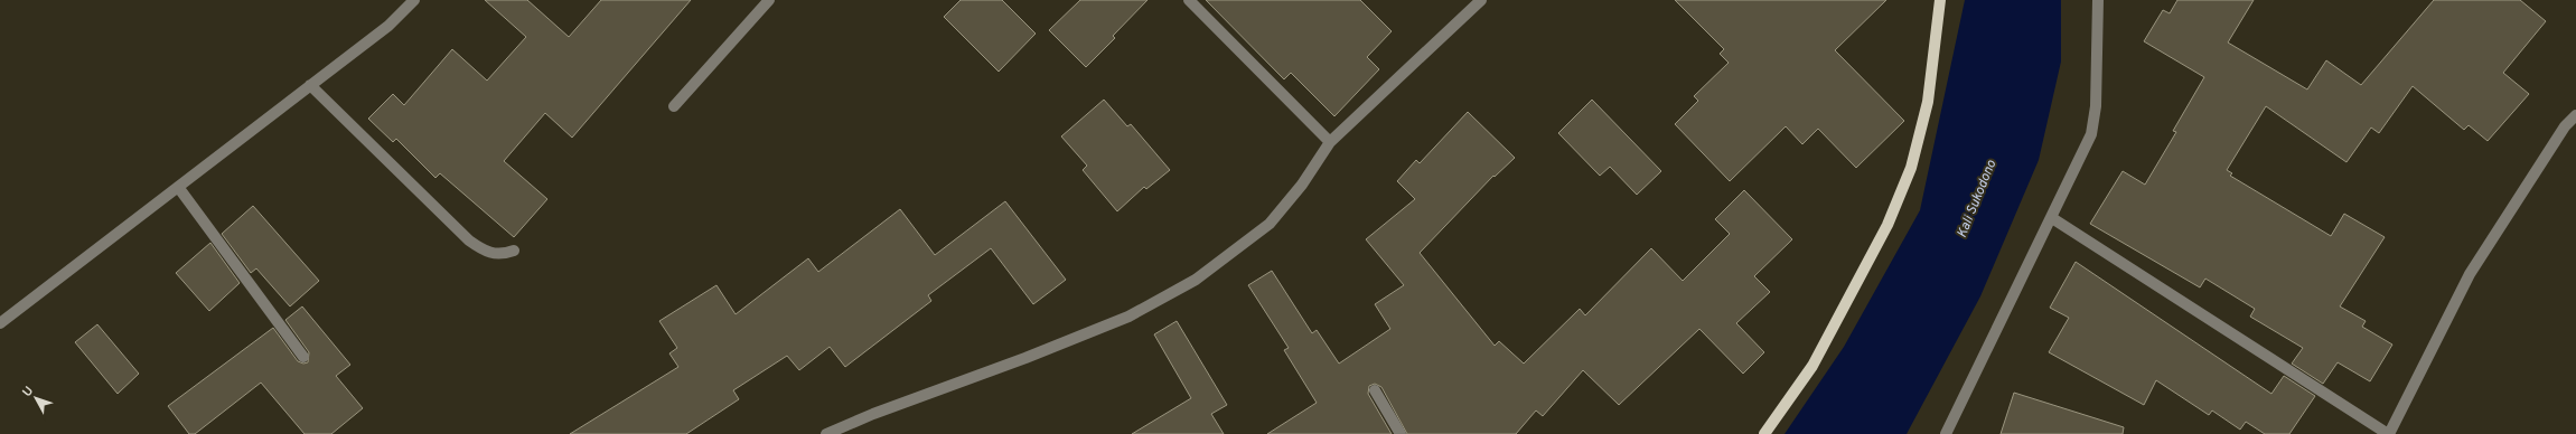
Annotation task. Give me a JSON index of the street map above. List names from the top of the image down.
{
  "water": ["Kali Sukodono"],
  "north": "top left"
}
